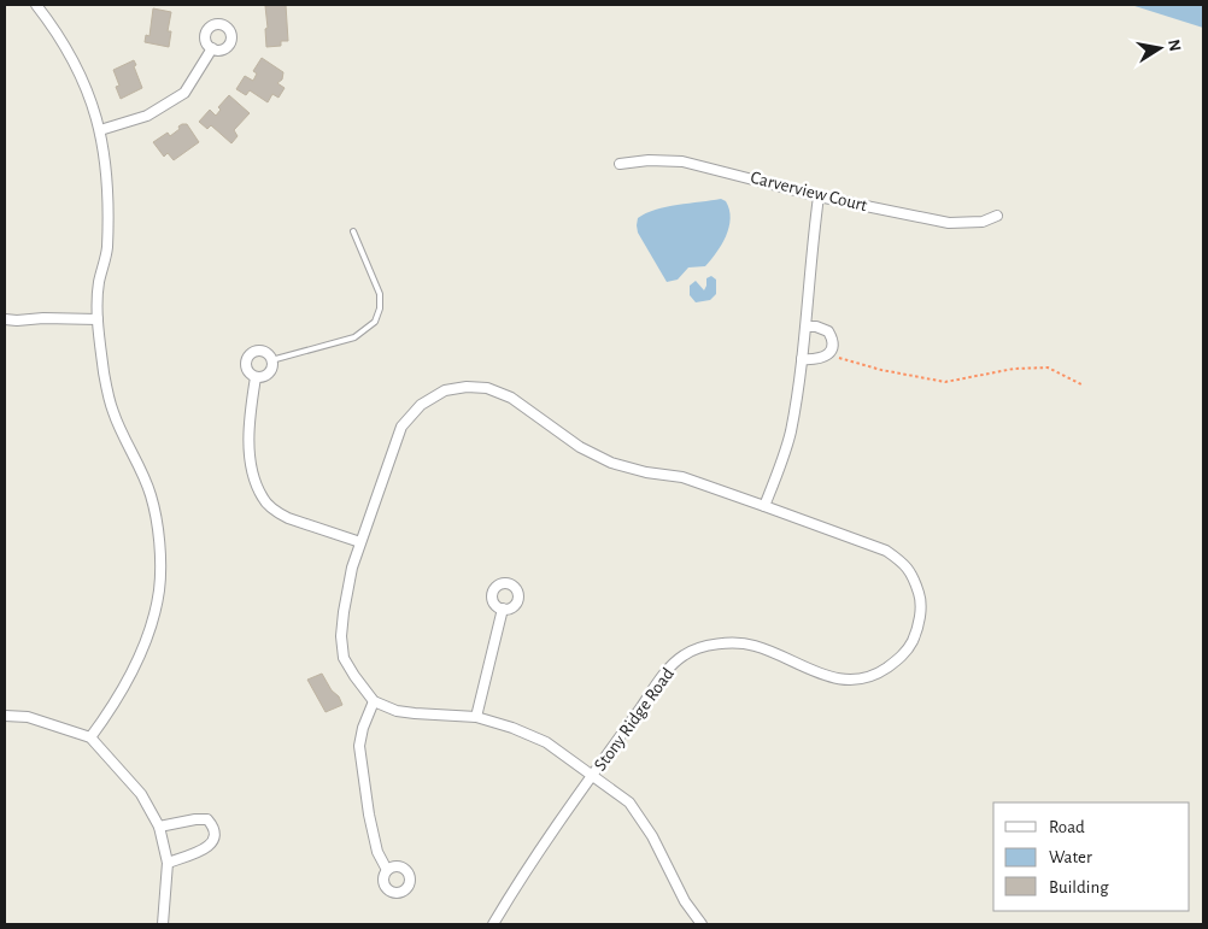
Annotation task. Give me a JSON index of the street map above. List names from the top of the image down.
{
  "streets": {
    "street": ["Carverview Court", "Stony Ridge Road"]
  },
  "legend": ["Road", "Water", "Building"],
  "north": "right"
}
